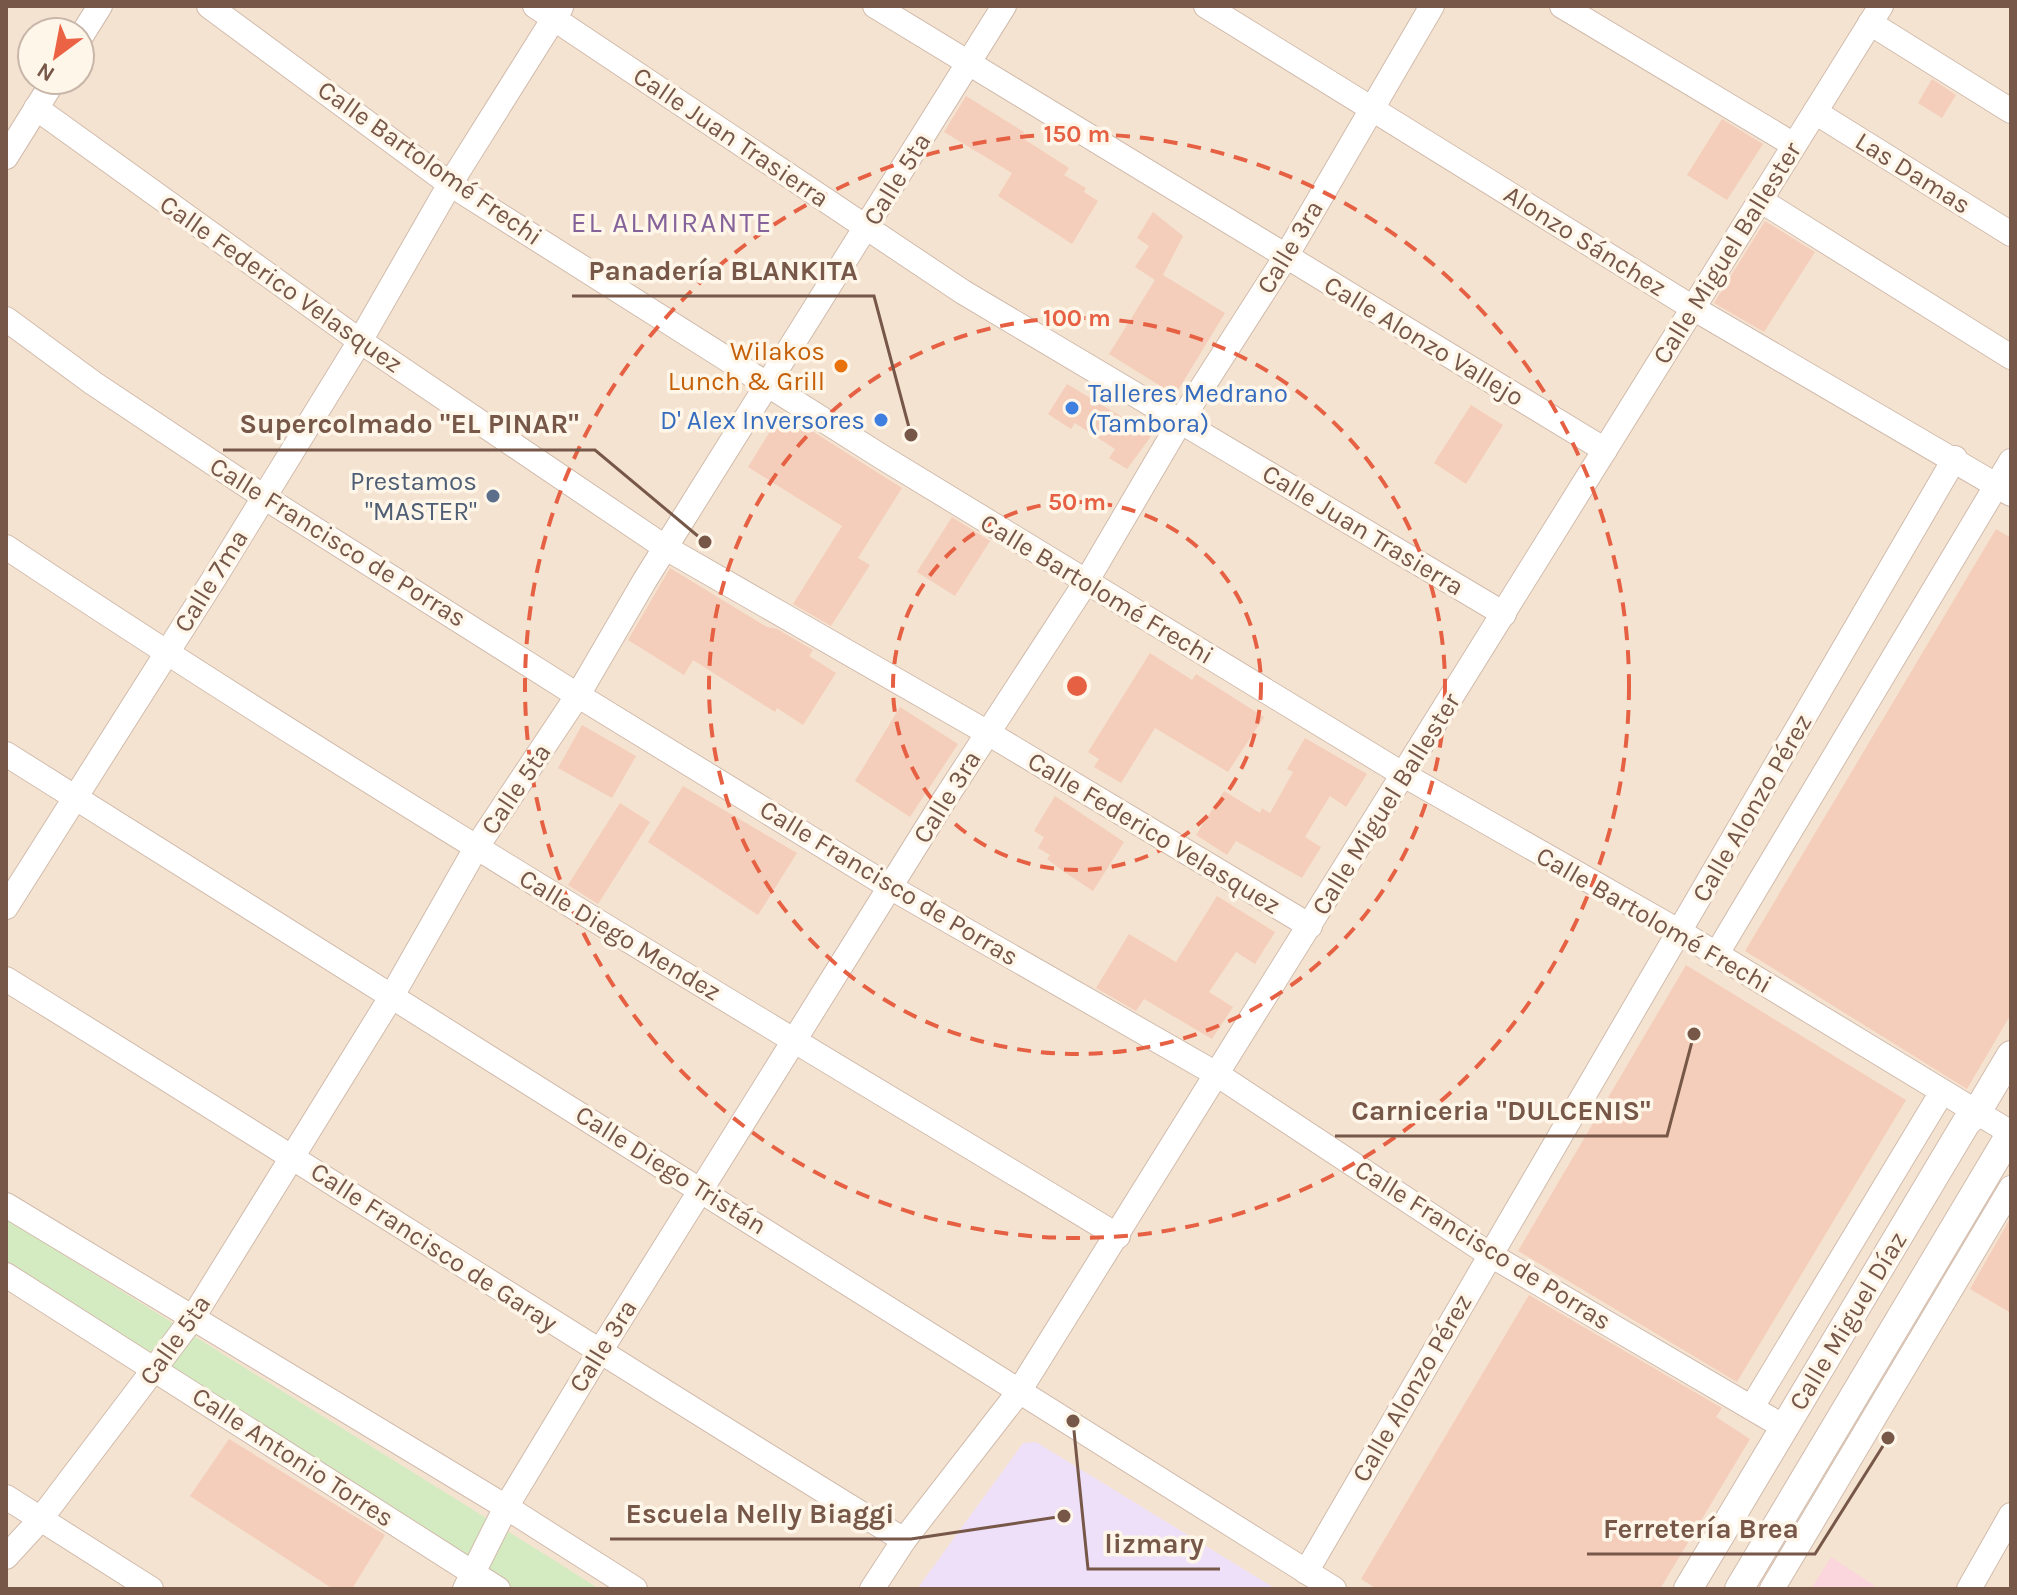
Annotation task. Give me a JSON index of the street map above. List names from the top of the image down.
{
  "streets": {
    "street": [
      "Calle Juan Trasierra",
      "Calle Bartolomé Frechi",
      "Las Damas",
      "Calle 5ta",
      "Alonzo Sánchez",
      "Calle 3ra",
      "Calle Miguel Ballester",
      "Calle Federico Velasquez",
      "Calle Alonzo Vallejo",
      "Calle Francisco de Porras",
      "Calle 7ma",
      "Calle Alonzo Pérez",
      "Calle Diego Mendez",
      "Calle Diego Tristán",
      "Calle Francisco de Garay",
      "Calle Miguel Díaz",
      "Calle Antonio Torres"
    ]
  },
  "crossings": [
    ["Calle Juan Trasierra", "Calle 5ta"],
    ["Calle Juan Trasierra", "Calle 3ra"],
    ["Calle Juan Trasierra", "Calle Miguel Ballester"],
    ["Calle Juan Trasierra", "Calle 7ma"],
    ["Calle Bartolomé Frechi", "Calle 5ta"],
    ["Calle Bartolomé Frechi", "Calle 3ra"],
    ["Calle Bartolomé Frechi", "Calle Miguel Ballester"],
    ["Calle Bartolomé Frechi", "Calle 7ma"],
    ["Calle Bartolomé Frechi", "Calle Alonzo Pérez"],
    ["Calle Bartolomé Frechi", "Calle Miguel Díaz"],
    ["Las Damas", "Calle Miguel Ballester"],
    ["Calle 5ta", "Calle Federico Velasquez"],
    ["Calle 5ta", "Calle Alonzo Vallejo"],
    ["Calle 5ta", "Calle Francisco de Porras"],
    ["Calle 5ta", "Calle Diego Mendez"],
    ["Calle 5ta", "Calle Diego Tristán"],
    ["Calle 5ta", "Calle Francisco de Garay"],
    ["Calle 5ta", "Calle Antonio Torres"],
    ["Alonzo Sánchez", "Calle 3ra"],
    ["Alonzo Sánchez", "Calle Miguel Ballester"],
    ["Alonzo Sánchez", "Calle Alonzo Pérez"],
    ["Calle 3ra", "Calle Federico Velasquez"],
    ["Calle 3ra", "Calle Alonzo Vallejo"],
    ["Calle 3ra", "Calle Francisco de Porras"],
    ["Calle 3ra", "Calle Diego Mendez"],
    ["Calle 3ra", "Calle Diego Tristán"],
    ["Calle 3ra", "Calle Francisco de Garay"],
    ["Calle 3ra", "Calle Antonio Torres"],
    ["Calle Miguel Ballester", "Calle Federico Velasquez"],
    ["Calle Miguel Ballester", "Calle Alonzo Vallejo"],
    ["Calle Miguel Ballester", "Calle Francisco de Porras"],
    ["Calle Miguel Ballester", "Calle Diego Mendez"],
    ["Calle Miguel Ballester", "Calle Diego Tristán"],
    ["Calle Miguel Ballester", "Calle Francisco de Garay"],
    ["Calle Federico Velasquez", "Calle 7ma"],
    ["Calle Francisco de Porras", "Calle 7ma"],
    ["Calle Francisco de Porras", "Calle Alonzo Pérez"],
    ["Calle Francisco de Porras", "Calle Miguel Díaz"],
    ["Calle 7ma", "Calle Diego Mendez"],
    ["Calle 7ma", "Calle Diego Tristán"],
    ["Calle Alonzo Pérez", "Calle Diego Tristán"]
  ],
  "districts": ["EL ALMIRANTE"],
  "places": [
    "Wilakos Lunch & Grill",
    "Talleres Medrano (Tambora)",
    "D' Alex Inversores",
    "Panadería BLANKITA",
    "Prestamos \"MASTER\"",
    "Supercolmado \"EL PINAR\"",
    "Carniceria \"DULCENIS\"",
    "lizmary",
    "Ferretería Brea",
    "Escuela Nelly Biaggi"
  ],
  "north": "bottom left",
  "rings": ["150 m", "100 m", "50 m"]
}
